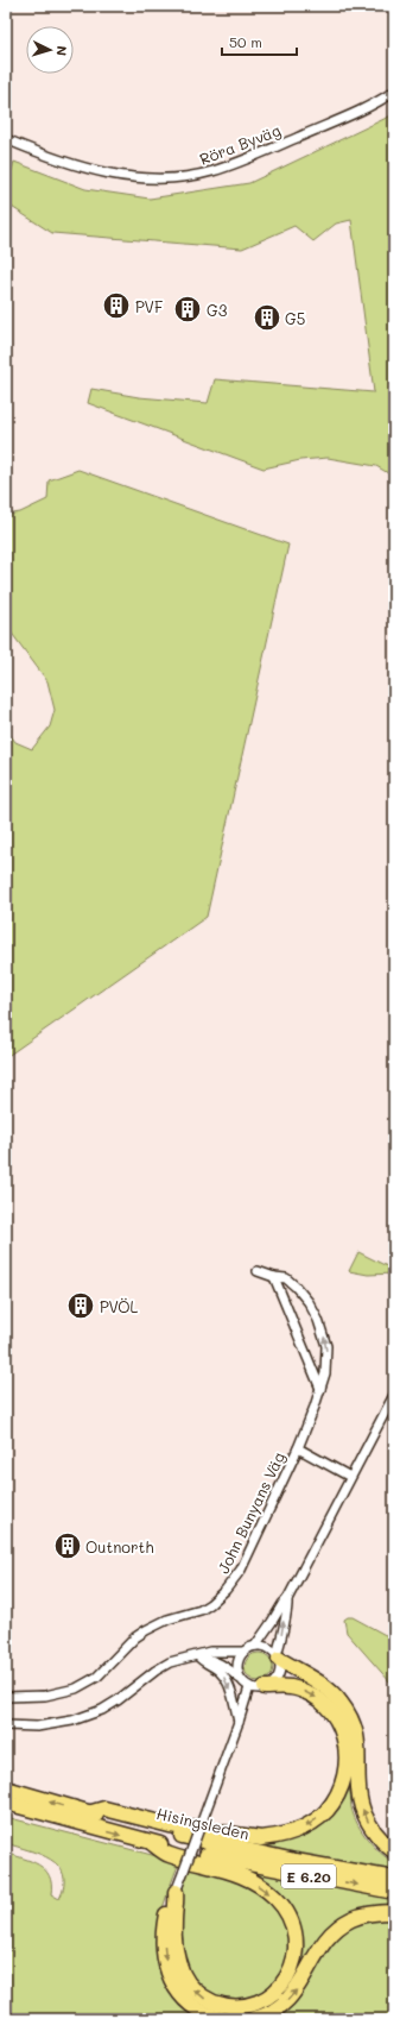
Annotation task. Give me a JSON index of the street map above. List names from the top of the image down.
{
  "streets": {
    "highway": ["Hisingsleden", "E 6.20"],
    "street": ["Röra Byväg", "John Bunyans Väg"]
  },
  "places": {
    "building": [
      "PVF",
      "G3",
      "G5",
      "PVÖL",
      "Outnorth"
    ]
  },
  "scale_bar": "50 m",
  "north": "right"
}
